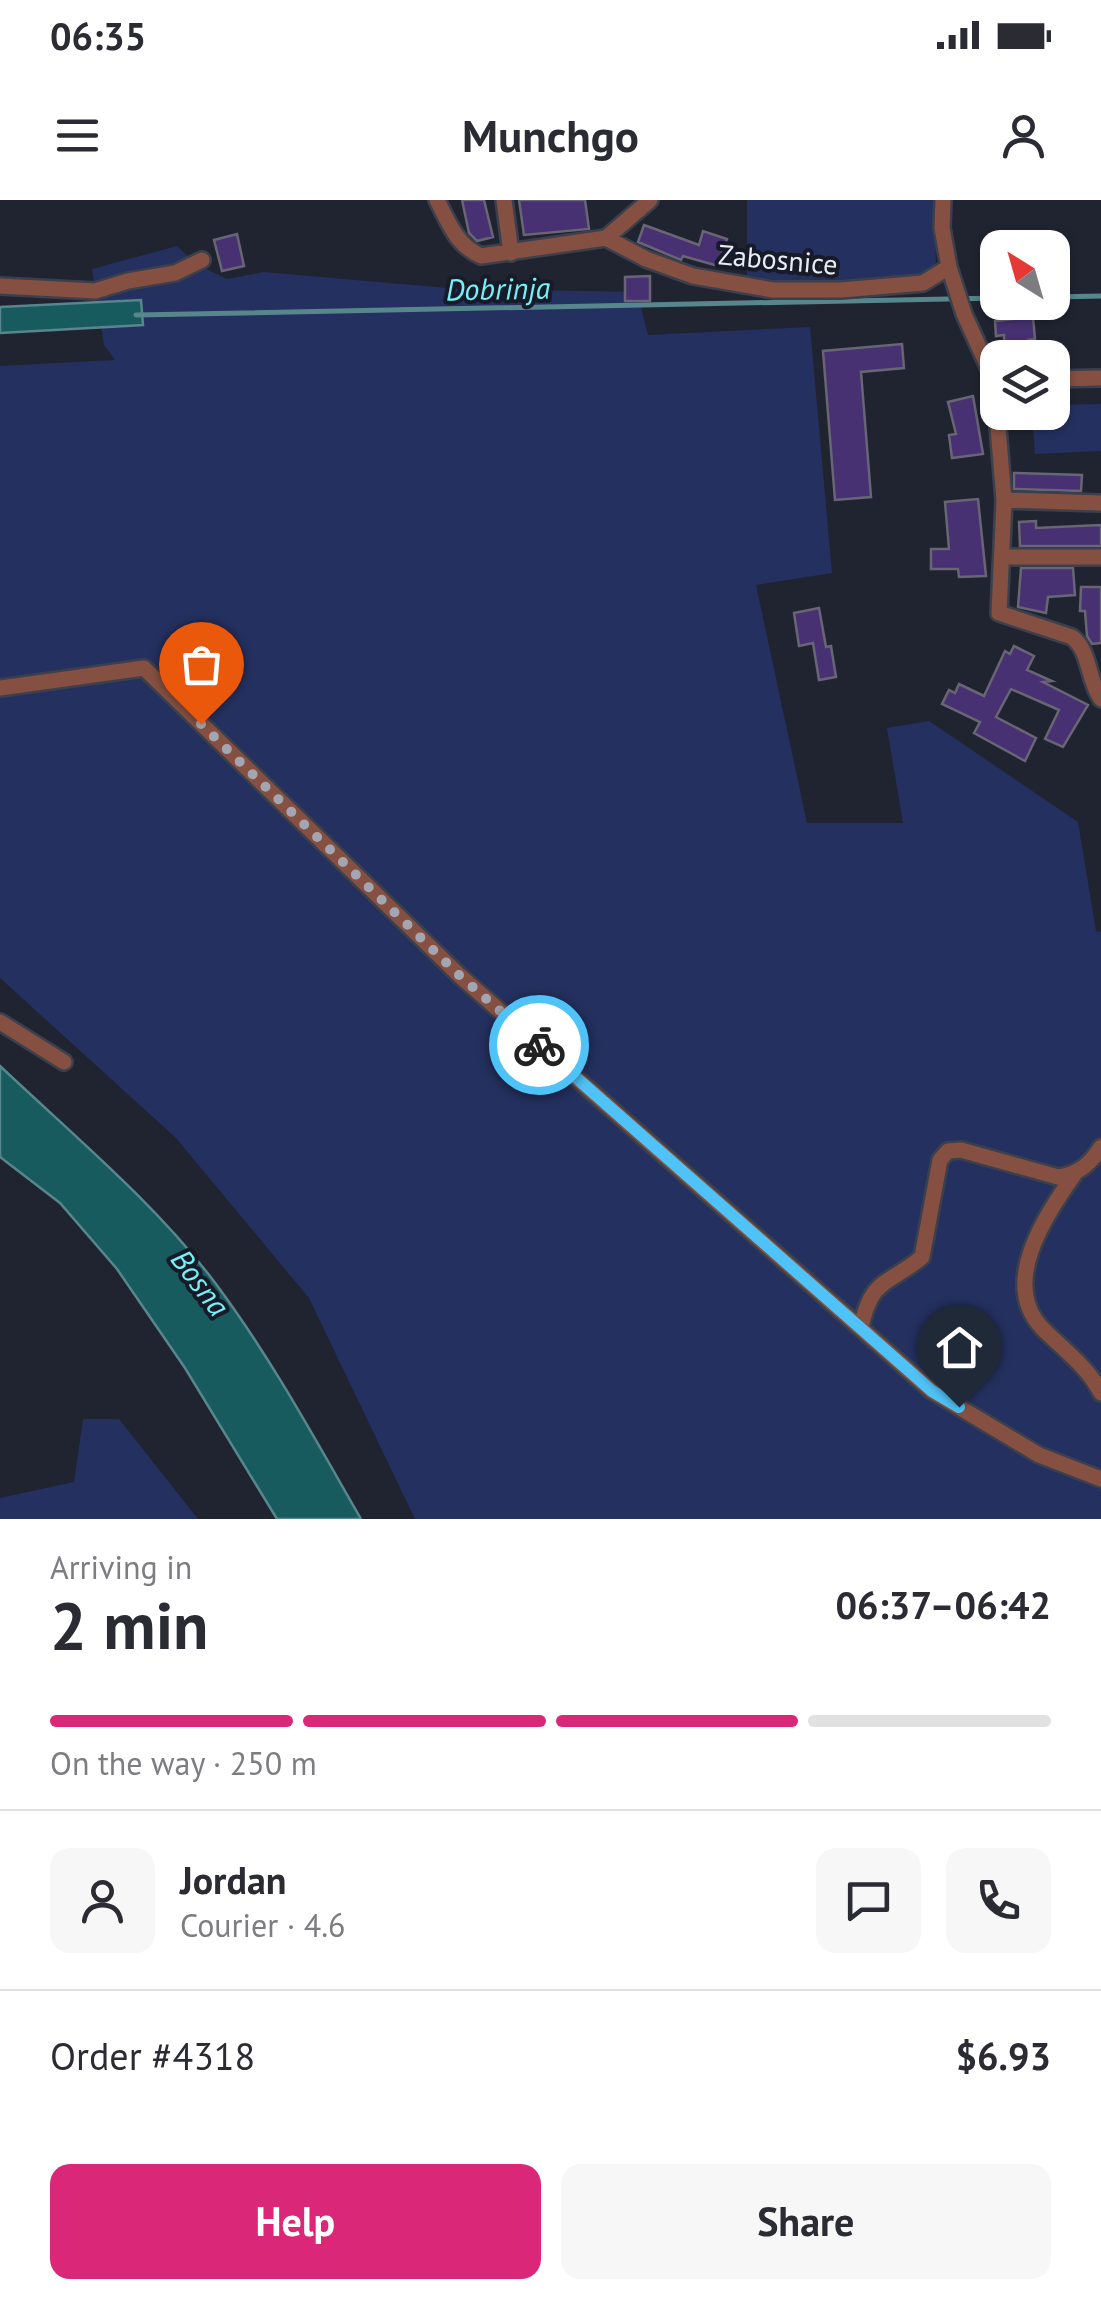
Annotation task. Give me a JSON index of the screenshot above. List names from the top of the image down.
{
  "streets": {
    "street": ["Zabosnice"]
  },
  "water": ["Dobrinja", "Bosna"],
  "north": "top left",
  "page": {
    "status": "06:35",
    "header": "Munchgo",
    "heading": ["2 min", "Arriving in", "06:37–06:42"],
    "panel": [
      "Jordan",
      "Courier · 4.6",
      "Order #4318",
      "$6.93"
    ],
    "bar": "On the way · 250 m",
    "buttons": ["Help", "Share"]
  }
}
